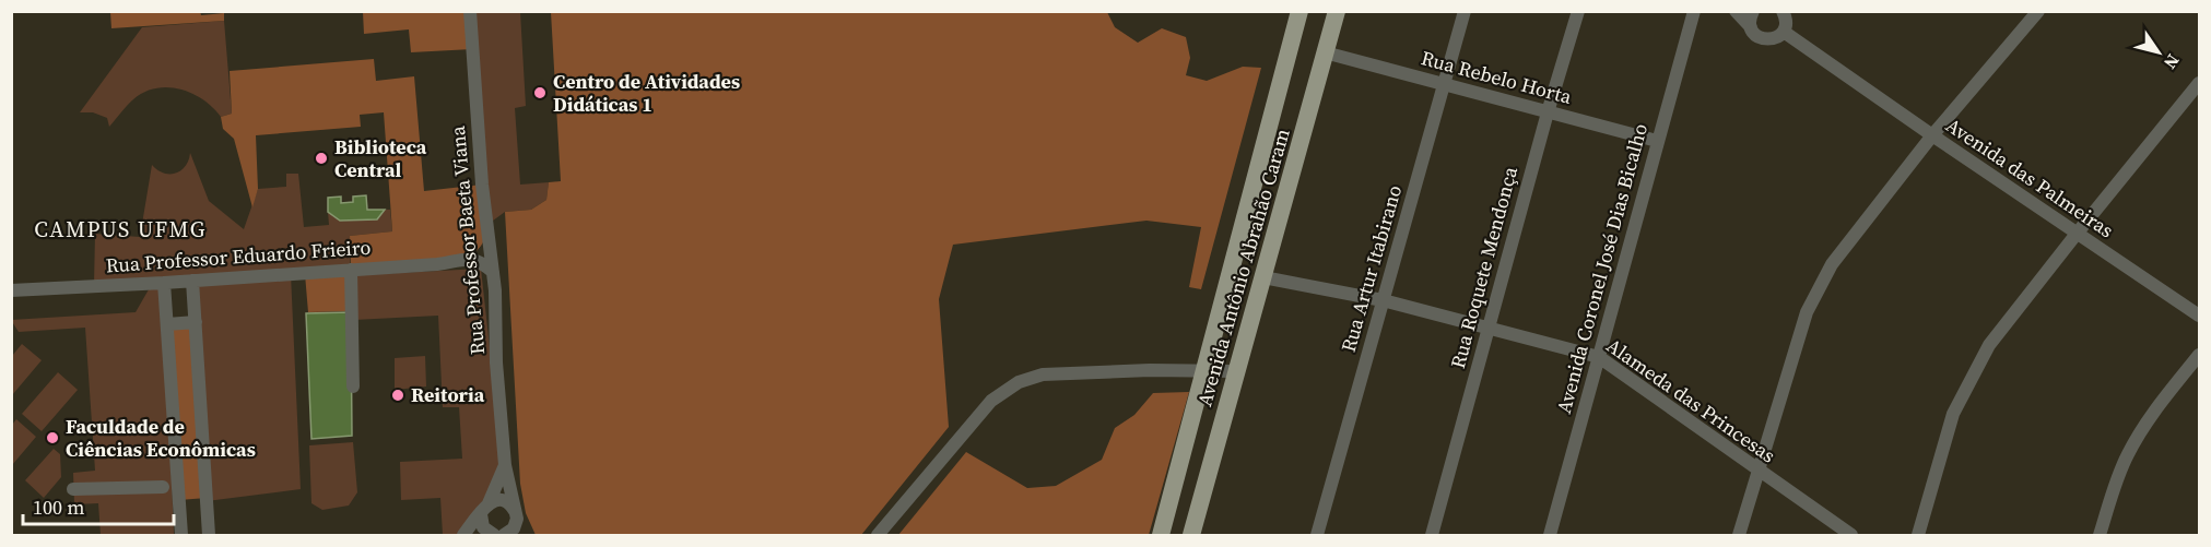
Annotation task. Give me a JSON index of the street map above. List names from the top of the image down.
{
  "streets": {
    "main road": ["Avenida Antônio Abrahão Caram"],
    "street": [
      "Rua Rebelo Horta",
      "Avenida das Palmeiras",
      "Rua Professor Baeta Viana",
      "Rua Professor Eduardo Frieiro",
      "Rua Roquete Mendonça",
      "Rua Artur Itabirano",
      "Avenida Coronel José Dias Bicalho",
      "Alameda das Princesas"
    ]
  },
  "crossings": [
    ["Rua Rebelo Horta", "Avenida Antônio Abrahão Caram"],
    ["Rua Rebelo Horta", "Rua Roquete Mendonça"],
    ["Rua Rebelo Horta", "Rua Artur Itabirano"],
    ["Rua Rebelo Horta", "Avenida Coronel José Dias Bicalho"],
    ["Avenida Antônio Abrahão Caram", "Alameda das Princesas"],
    ["Rua Roquete Mendonça", "Alameda das Princesas"],
    ["Rua Artur Itabirano", "Alameda das Princesas"],
    ["Avenida Coronel José Dias Bicalho", "Alameda das Princesas"]
  ],
  "districts": ["CAMPUS UFMG"],
  "places": [
    "Centro de Atividades Didáticas 1",
    "Biblioteca Central",
    "Reitoria",
    "Faculdade de Ciências Econômicas"
  ],
  "scale_bar": "100 m",
  "north": "bottom right"
}
